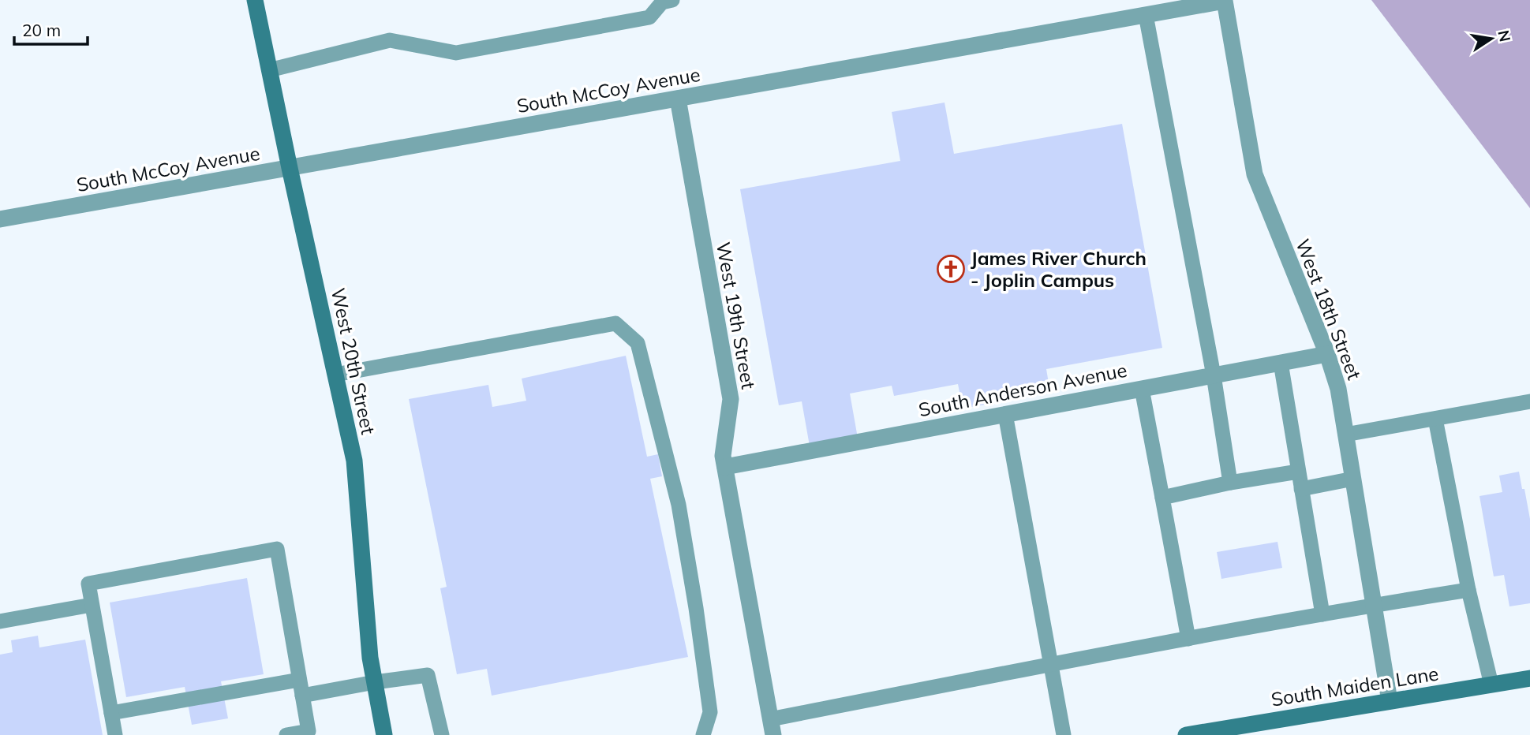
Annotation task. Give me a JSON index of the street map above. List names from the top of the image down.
{
  "streets": {
    "main road": ["West 20th Street", "South Maiden Lane"],
    "street": [
      "South McCoy Avenue",
      "West 18th Street",
      "West 19th Street",
      "South Anderson Avenue"
    ]
  },
  "crossings": [
    ["South McCoy Avenue", "West 18th Street"],
    ["South McCoy Avenue", "West 19th Street"],
    ["South McCoy Avenue", "West 20th Street"],
    ["West 18th Street", "South Anderson Avenue"],
    ["West 18th Street", "South Maiden Lane"],
    ["West 19th Street", "South Anderson Avenue"]
  ],
  "places": {
    "church": ["James River Church - Joplin Campus"]
  },
  "scale_bar": "20 m",
  "north": "right"
}
